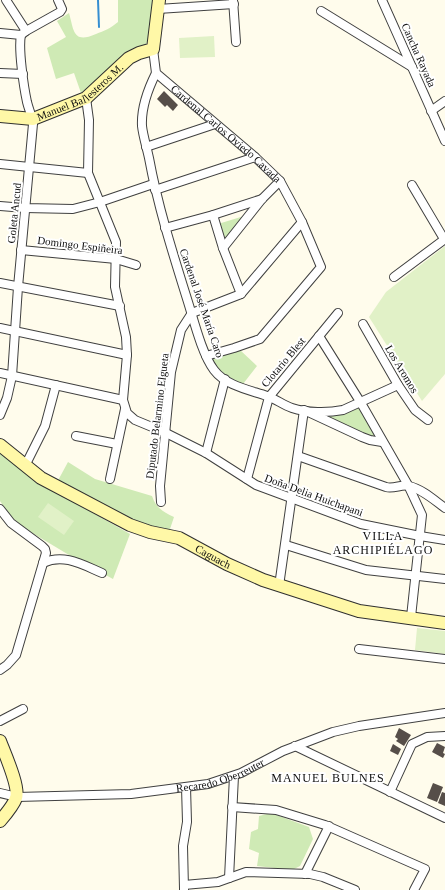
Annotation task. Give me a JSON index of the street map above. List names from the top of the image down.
{
  "streets": {
    "street": [
      "Cancha Rayada",
      "Manuel Ballesteros M.",
      "Cardenal Carlos Oviedo Cavada",
      "Goleta Ancud",
      "Domingo Espiñeira",
      "Cardenal José María Caro",
      "Clotario Blest",
      "Los Aromos",
      "Diputado Belarmino Elgueta",
      "Doña Delia Huichapani",
      "Caguach",
      "Recaredo Oberreuter"
    ]
  },
  "crossings": [
    ["Manuel Ballesteros M.", "Goleta Ancud"],
    ["Cardenal Carlos Oviedo Cavada", "Cardenal José María Caro"],
    ["Goleta Ancud", "Domingo Espiñeira"],
    ["Cardenal José María Caro", "Clotario Blest"],
    ["Cardenal José María Caro", "Los Aromos"],
    ["Cardenal José María Caro", "Diputado Belarmino Elgueta"],
    ["Clotario Blest", "Doña Delia Huichapani"],
    ["Diputado Belarmino Elgueta", "Doña Delia Huichapani"]
  ],
  "districts": ["VILLA ARCHIPIÉLAGO", "MANUEL BULNES"]
}
